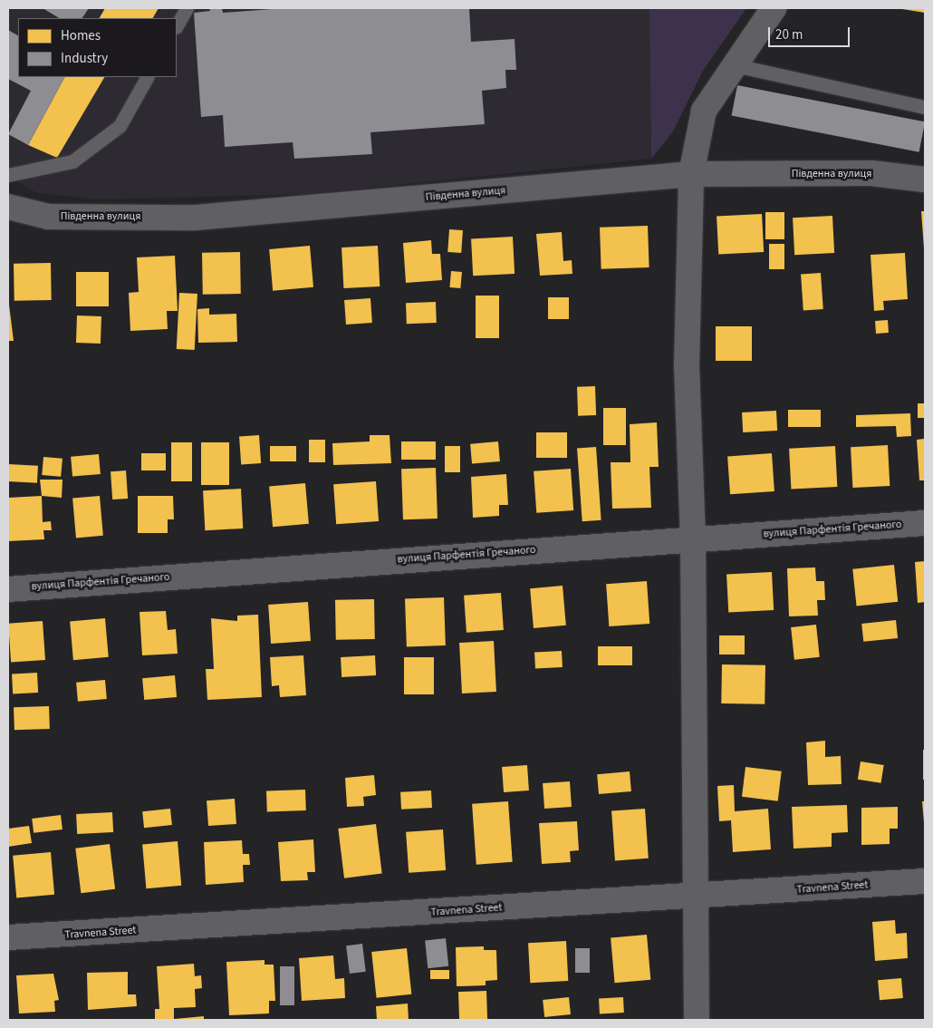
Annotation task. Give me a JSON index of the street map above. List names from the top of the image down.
{
  "streets": {
    "street": ["Південна вулиця", "вулиця Парфентія Гречаного", "Travnena Street"]
  },
  "legend": ["Homes", "Industry"],
  "scale_bar": "20 m"
}
